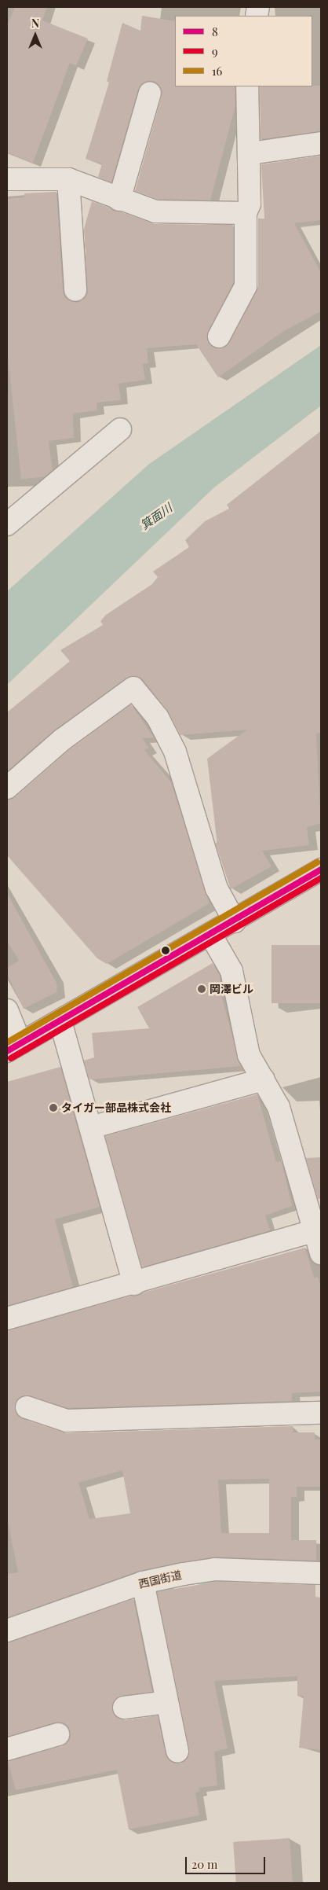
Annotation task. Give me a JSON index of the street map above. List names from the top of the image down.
{
  "streets": {
    "street": ["西国街道"]
  },
  "water": ["箕面川"],
  "places": ["岡澤ビル", "タイガー部品株式会社"],
  "lines": ["transit line 16", "transit line 8", "transit line 9"],
  "legend": ["8", "9", "16"],
  "scale_bar": "20 m",
  "north": "top"
}
